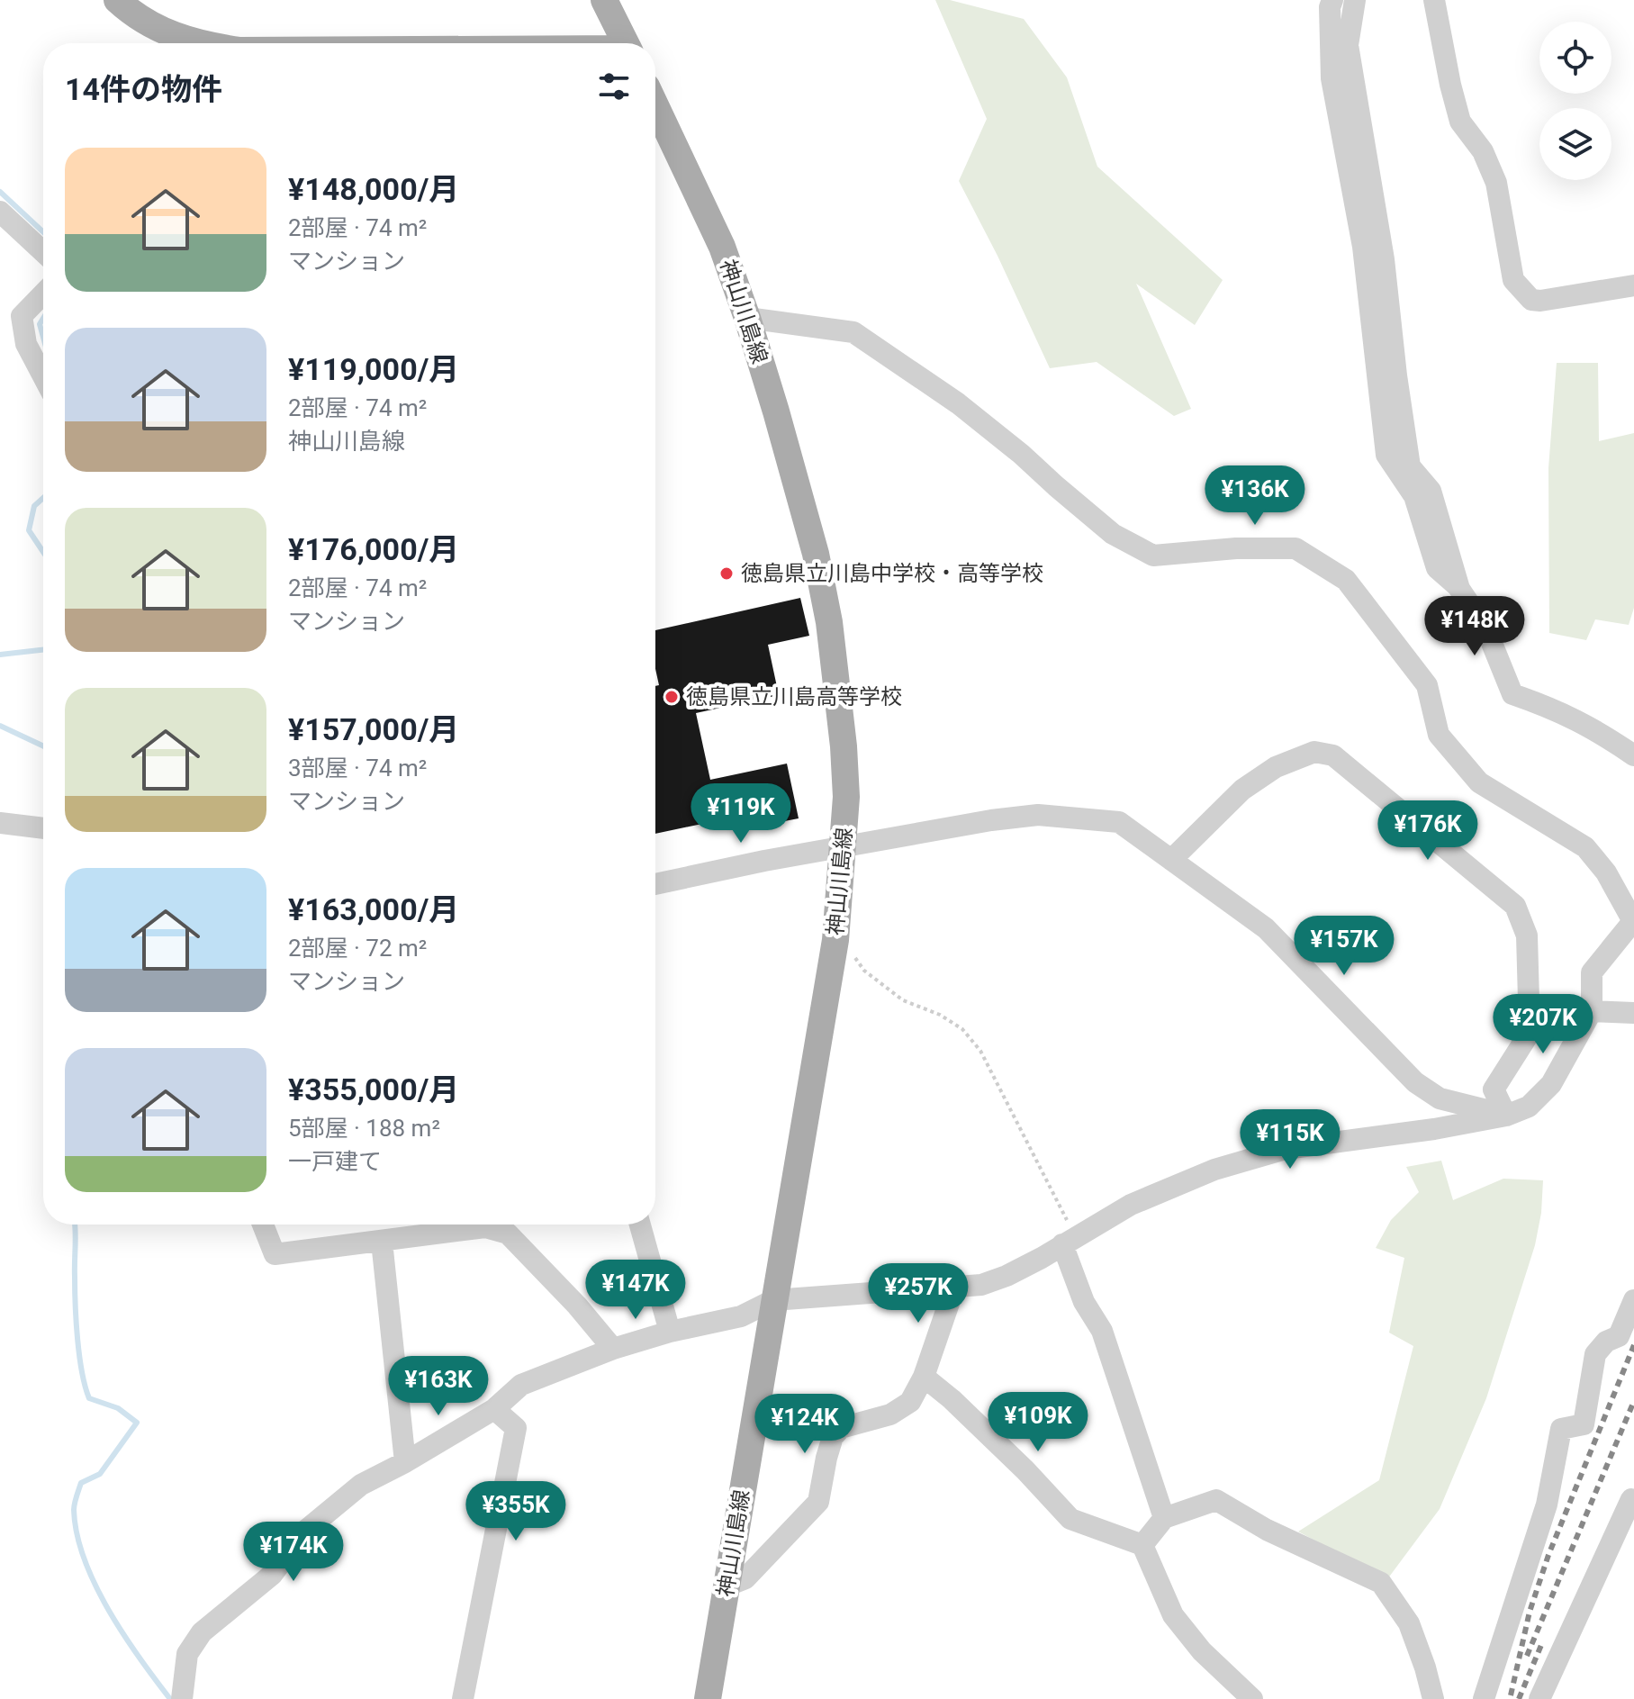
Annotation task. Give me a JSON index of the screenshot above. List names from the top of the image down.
{
  "streets": {
    "main road": ["神山川島線"]
  },
  "places": ["徳島県立川島中学校・高等学校", "徳島県立川島高等学校"],
  "page": {
    "heading": "14件の物件",
    "list": [
      {
        "name": "¥148,000/月",
        "note": "2部屋 · 74 m² · マンション"
      },
      {
        "name": "¥119,000/月",
        "note": "2部屋 · 74 m² · 神山川島線"
      },
      {
        "name": "¥176,000/月",
        "note": "2部屋 · 74 m² · マンション"
      },
      {
        "name": "¥157,000/月",
        "note": "3部屋 · 74 m² · マンション"
      },
      {
        "name": "¥163,000/月",
        "note": "2部屋 · 72 m² · マンション"
      },
      {
        "name": "¥355,000/月",
        "note": "5部屋 · 188 m² · 一戸建て"
      }
    ],
    "price": [
      "¥136K",
      "¥148K",
      "¥119K",
      "¥176K",
      "¥157K",
      "¥207K",
      "¥115K",
      "¥147K",
      "¥257K",
      "¥163K",
      "¥109K",
      "¥124K",
      "¥355K",
      "¥174K"
    ]
  }
}
